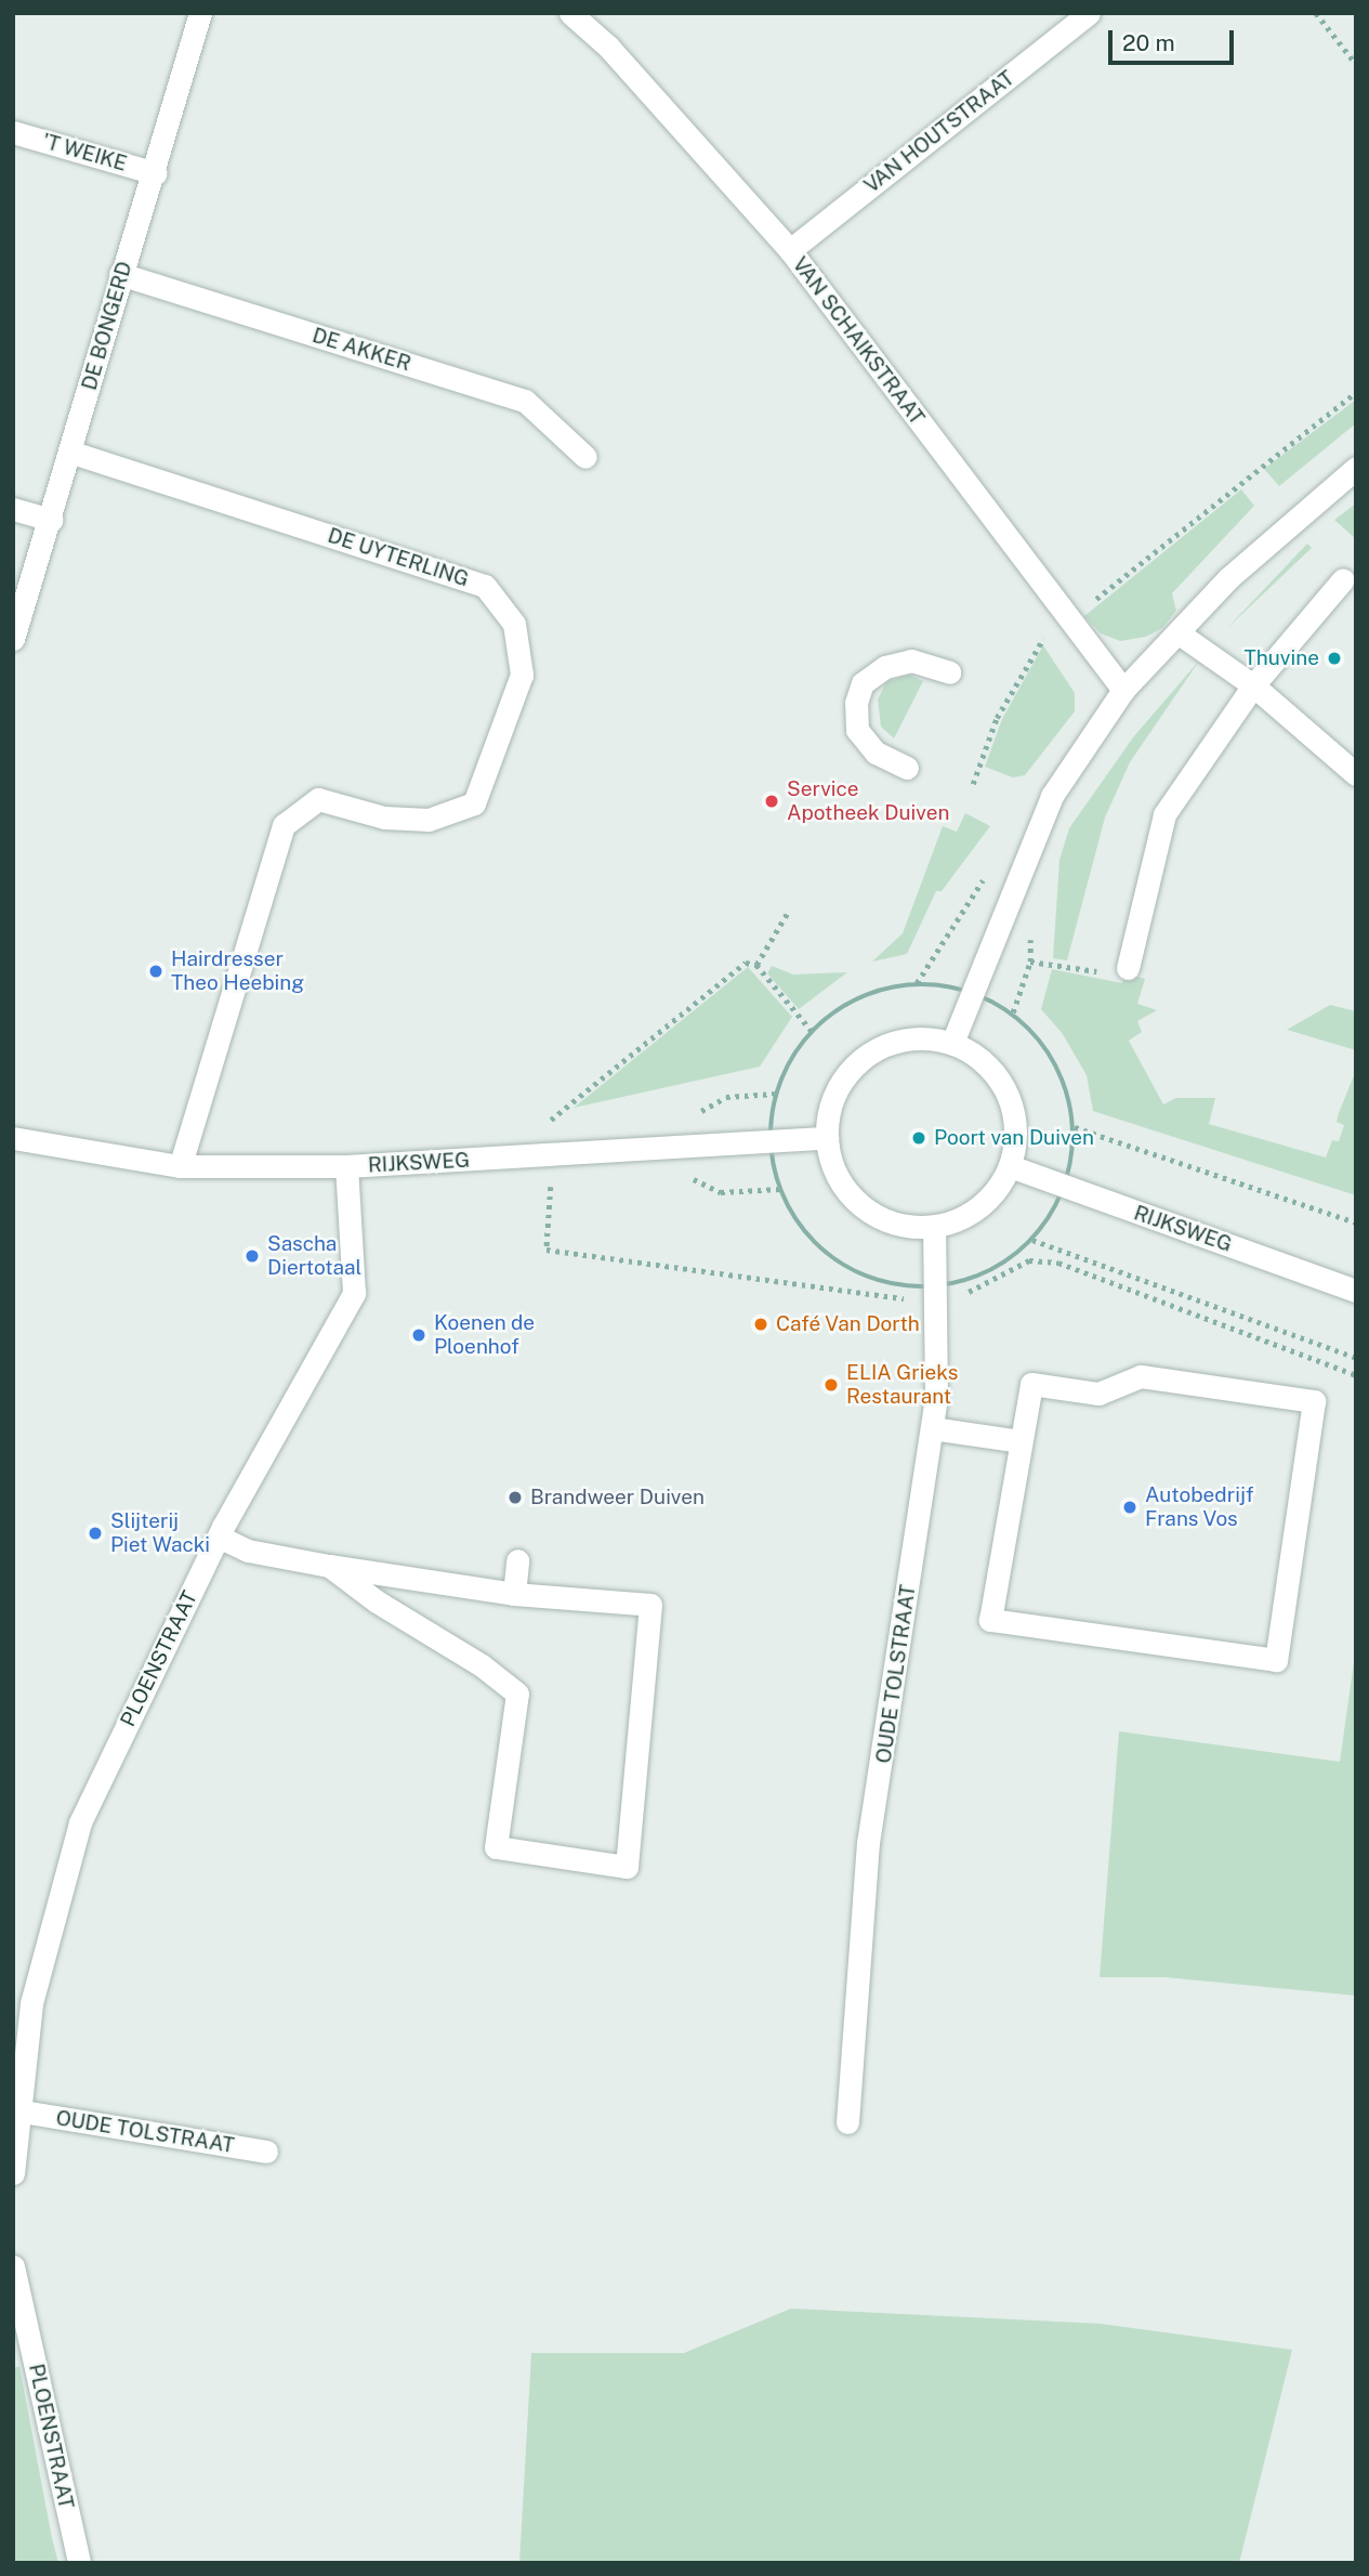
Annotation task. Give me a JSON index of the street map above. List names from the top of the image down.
{
  "streets": {
    "street": [
      "VAN HOUTSTRAAT",
      "'T WEIKE",
      "DE BONGERD",
      "VAN SCHAIKSTRAAT",
      "DE AKKER",
      "DE UYTERLING",
      "RIJKSWEG",
      "PLOENSTRAAT",
      "OUDE TOLSTRAAT"
    ]
  },
  "crossings": [
    ["VAN HOUTSTRAAT", "VAN SCHAIKSTRAAT"],
    ["'T WEIKE", "DE BONGERD"],
    ["DE BONGERD", "DE AKKER"],
    ["DE BONGERD", "DE UYTERLING"],
    ["DE UYTERLING", "RIJKSWEG"],
    ["RIJKSWEG", "PLOENSTRAAT"],
    ["RIJKSWEG", "OUDE TOLSTRAAT"],
    ["PLOENSTRAAT", "OUDE TOLSTRAAT"]
  ],
  "places": [
    "Thuvine",
    "Service Apotheek Duiven",
    "Hairdresser Theo Heebing",
    "Poort van Duiven",
    "Sascha Diertotaal",
    "Café Van Dorth",
    "Koenen de Ploenhof",
    "ELIA Grieks Restaurant",
    "Brandweer Duiven",
    "Autobedrijf Frans Vos",
    "Slijterij Piet Wacki"
  ],
  "scale_bar": "20 m"
}
